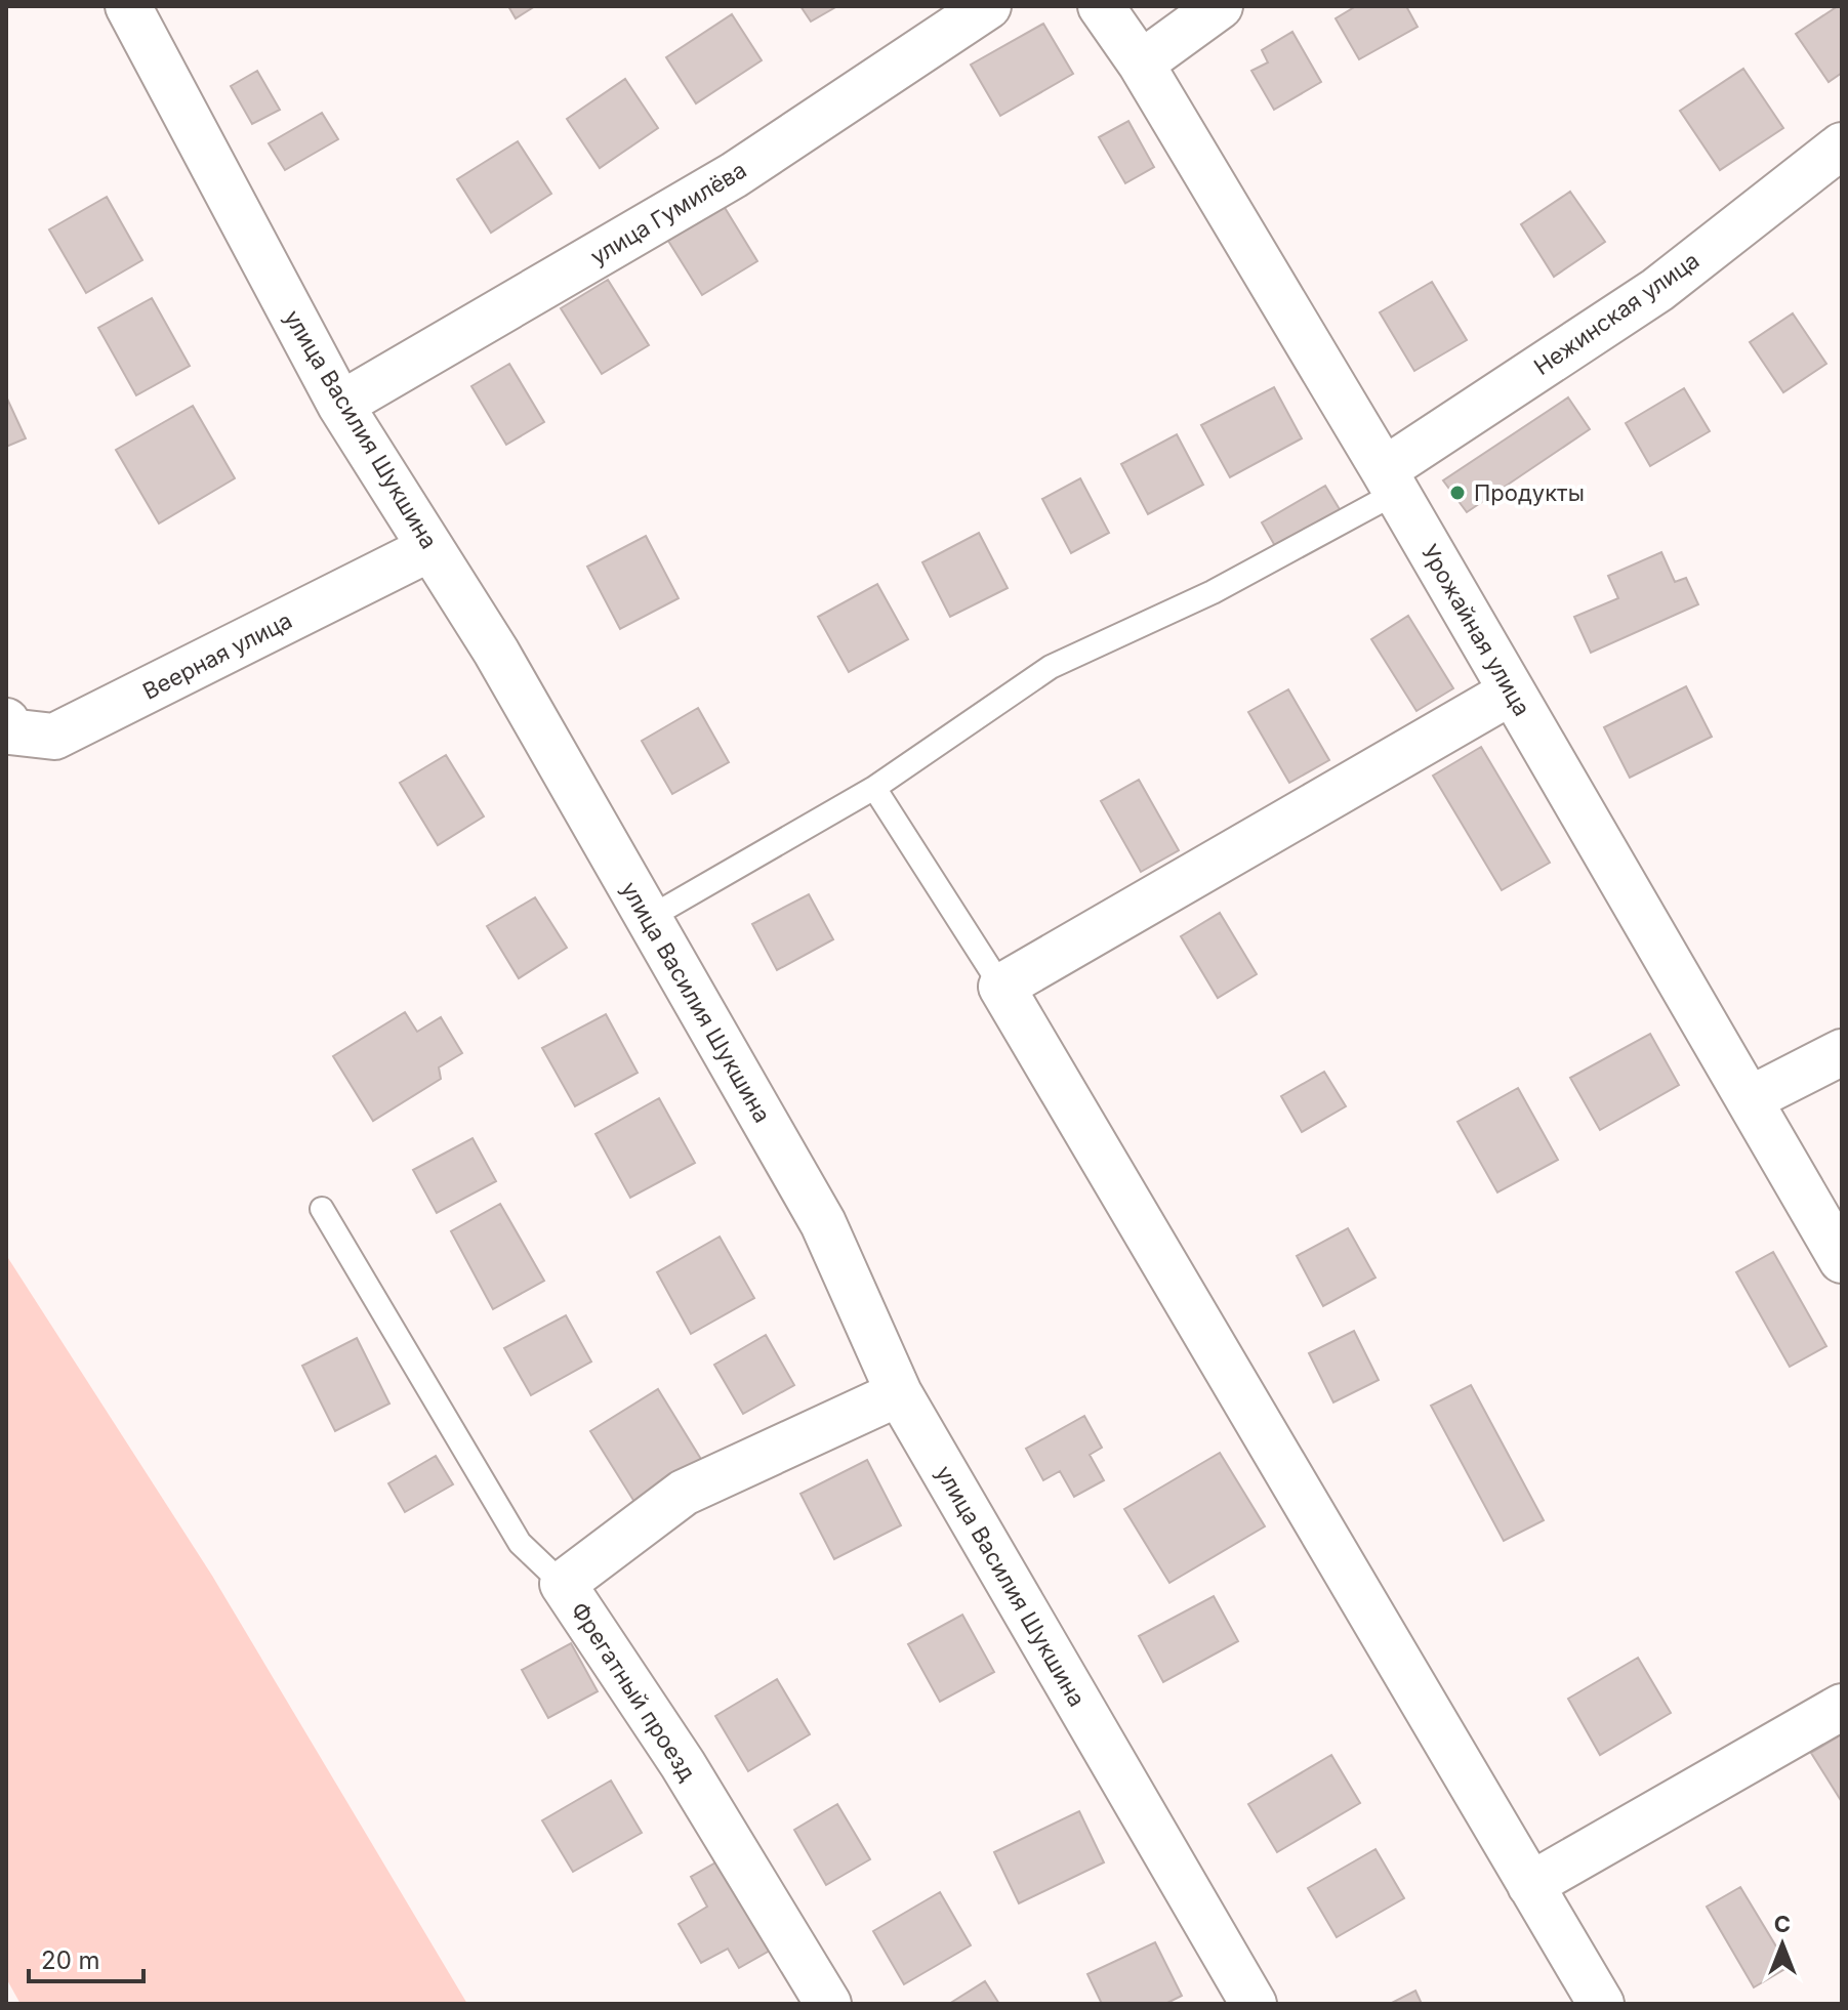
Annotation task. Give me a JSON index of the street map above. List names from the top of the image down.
{
  "streets": {
    "street": [
      "улица Гумилёва",
      "Нежинская улица",
      "улица Василия Шукшина",
      "Урожайная улица",
      "Веерная улица",
      "Фрегатный проезд"
    ]
  },
  "crossings": [
    ["улица Гумилёва", "улица Василия Шукшина"],
    ["Нежинская улица", "Урожайная улица"],
    ["улица Василия Шукшина", "Веерная улица"],
    ["улица Василия Шукшина", "Фрегатный проезд"]
  ],
  "places": ["Продукты"],
  "scale_bar": "20 m",
  "north": "top"
}
